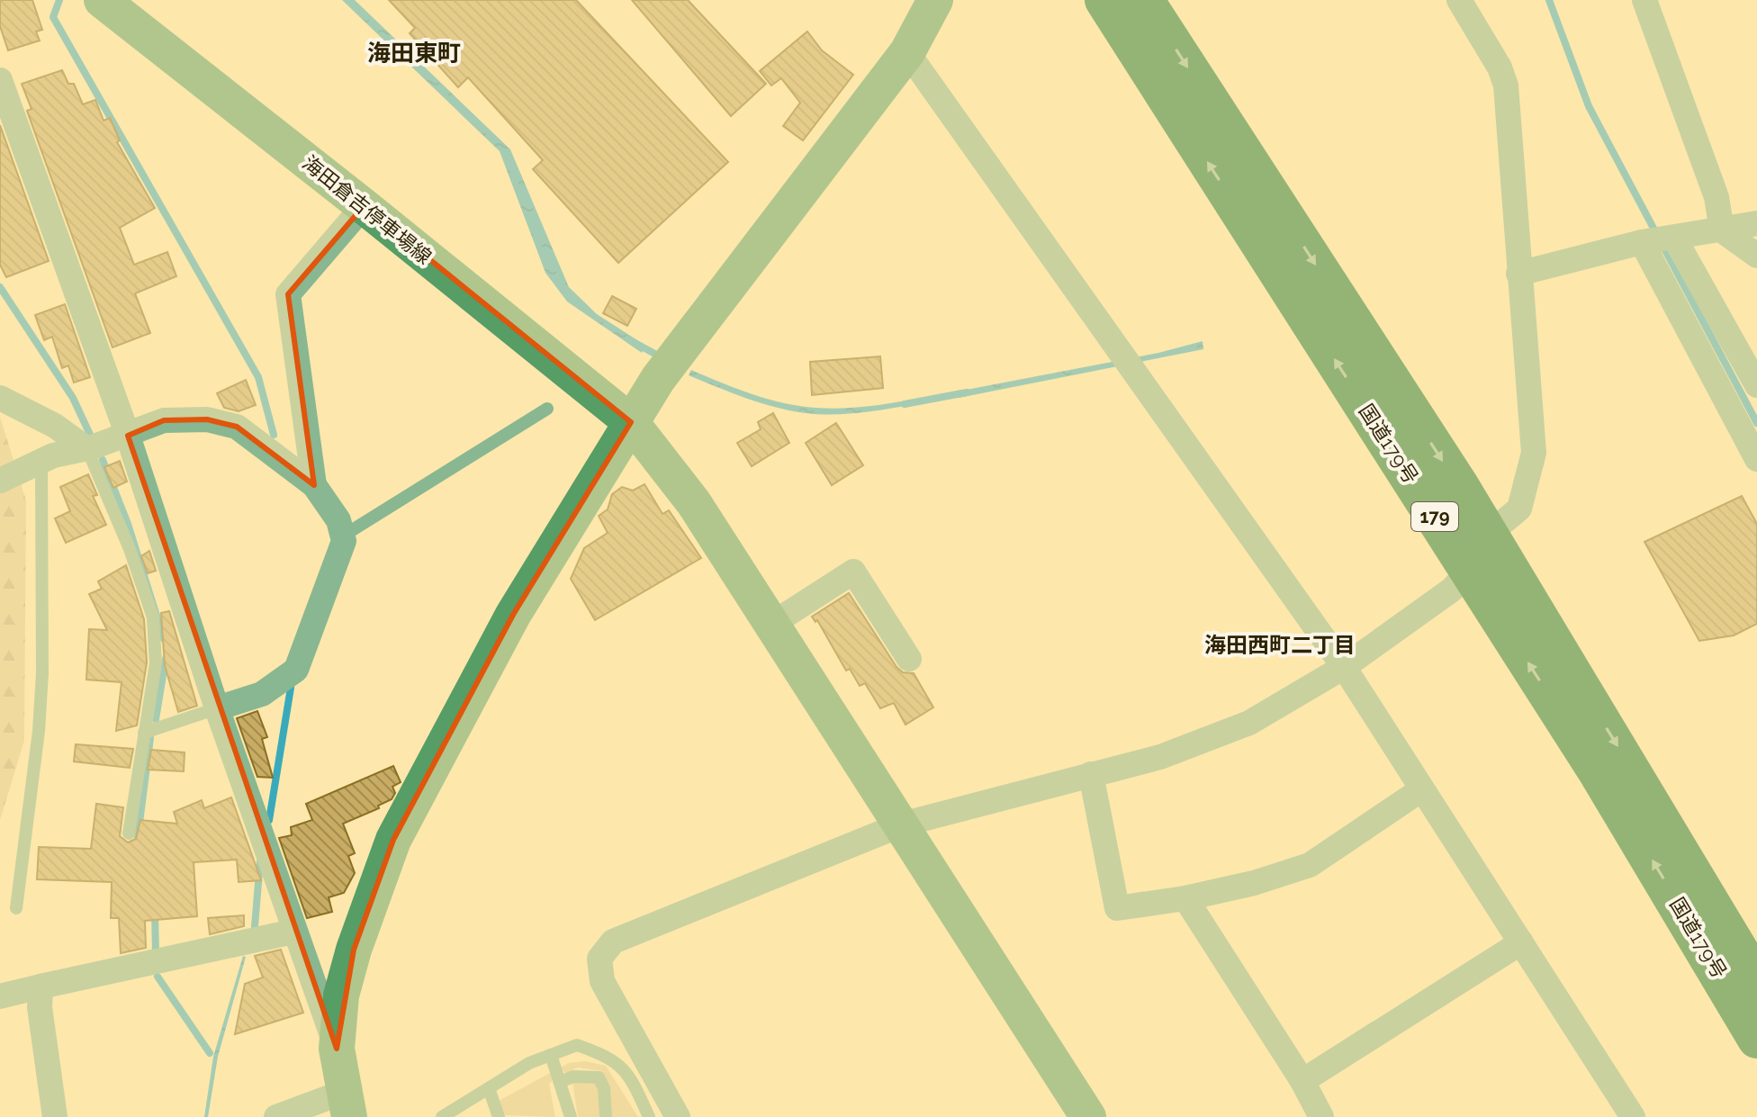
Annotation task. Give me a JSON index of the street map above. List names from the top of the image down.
{
  "streets": {
    "highway": ["国道179号", "179"],
    "street": ["海田倉吉停車場線"]
  },
  "districts": ["海田東町", "海田西町二丁目"]
}
